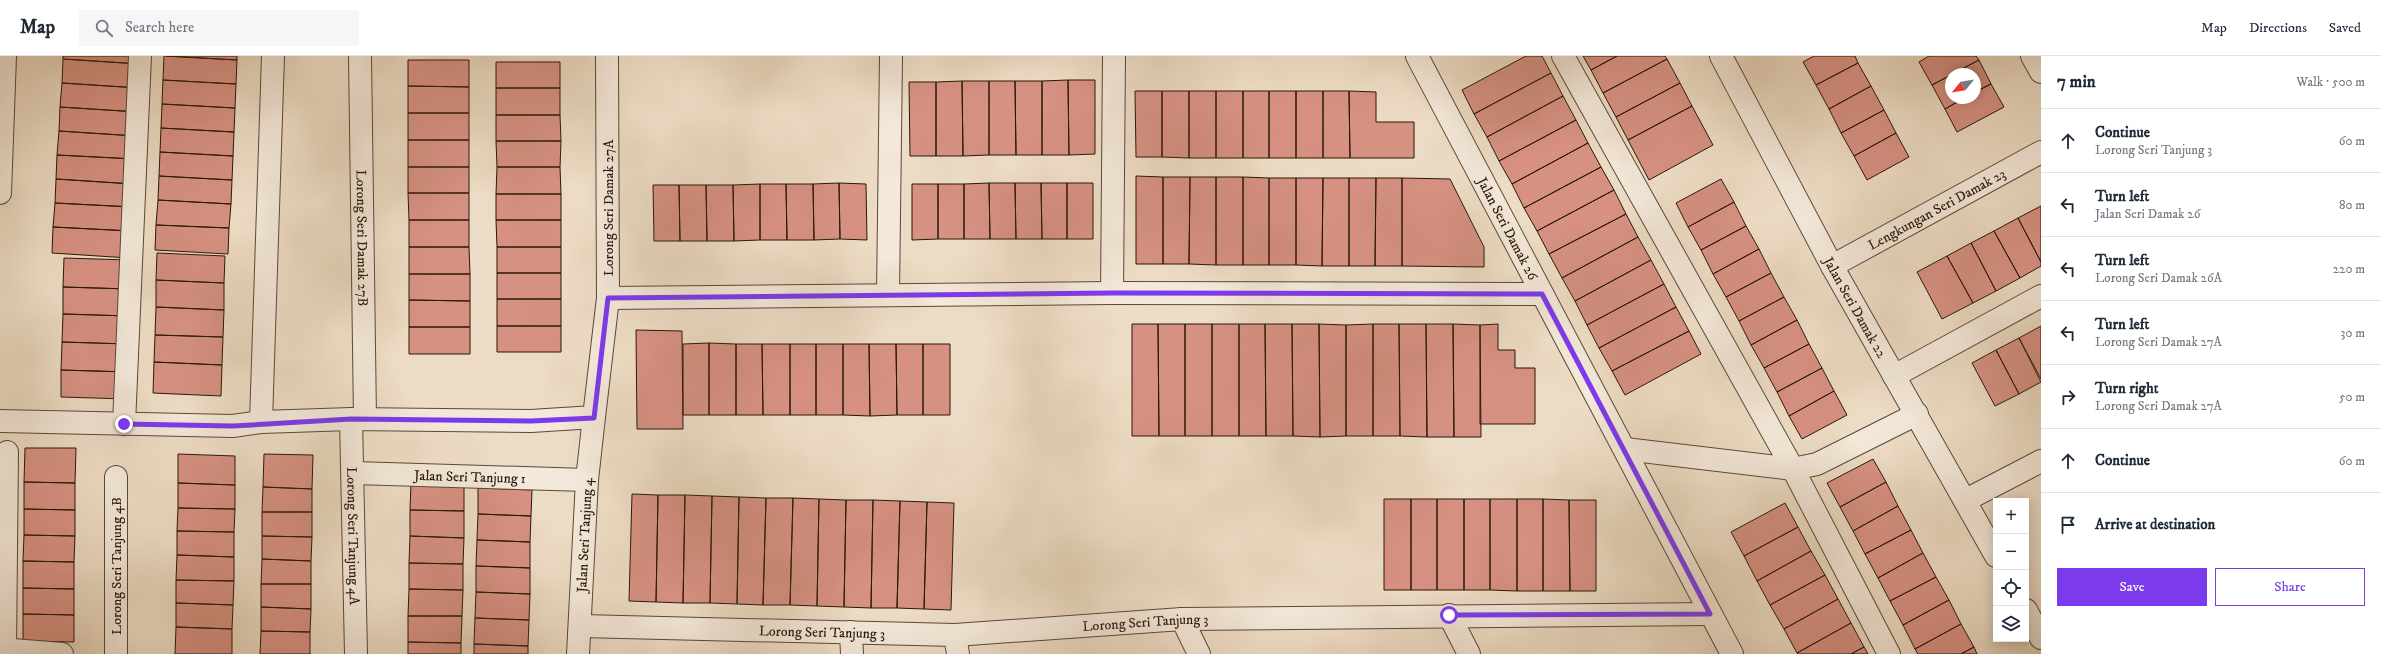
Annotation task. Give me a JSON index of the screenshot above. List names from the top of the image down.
{
  "streets": {
    "street": [
      "Lorong Seri Damak 27A",
      "Lengkungan Seri Damak 23",
      "Jalan Seri Damak 26",
      "Lorong Seri Damak 27B",
      "Jalan Seri Damak 22",
      "Jalan Seri Tanjung 1",
      "Lorong Seri Tanjung 4A",
      "Jalan Seri Tanjung 4",
      "Lorong Seri Tanjung 4B",
      "Lorong Seri Tanjung 3"
    ]
  },
  "crossings": [
    ["Lorong Seri Damak 27A", "Jalan Seri Tanjung 4"],
    ["Lengkungan Seri Damak 23", "Jalan Seri Damak 22"],
    ["Jalan Seri Damak 26", "Lorong Seri Tanjung 3"],
    ["Lorong Seri Damak 27B", "Lorong Seri Tanjung 4A"],
    ["Jalan Seri Tanjung 1", "Lorong Seri Tanjung 4A"],
    ["Jalan Seri Tanjung 1", "Jalan Seri Tanjung 4"],
    ["Jalan Seri Tanjung 4", "Lorong Seri Tanjung 3"]
  ],
  "north": "bottom left",
  "page": {
    "header": "Map",
    "search": "Search here",
    "nav": ["Map", "Directions", "Saved"],
    "heading": ["7 min", "Walk · 500 m"],
    "list": [
      ["Continue", "Lorong Seri Tanjung 3", "60 m"],
      ["Turn left", "Jalan Seri Damak 26", "80 m"],
      ["Turn left", "Lorong Seri Damak 26A", "220 m"],
      ["Turn left", "Lorong Seri Damak 27A", "30 m"],
      ["Turn right", "Lorong Seri Damak 27A", "50 m"],
      ["Continue", "60 m"],
      "Arrive at destination"
    ],
    "map_buttons": ["+", "−"],
    "buttons": ["Save", "Share"]
  }
}
